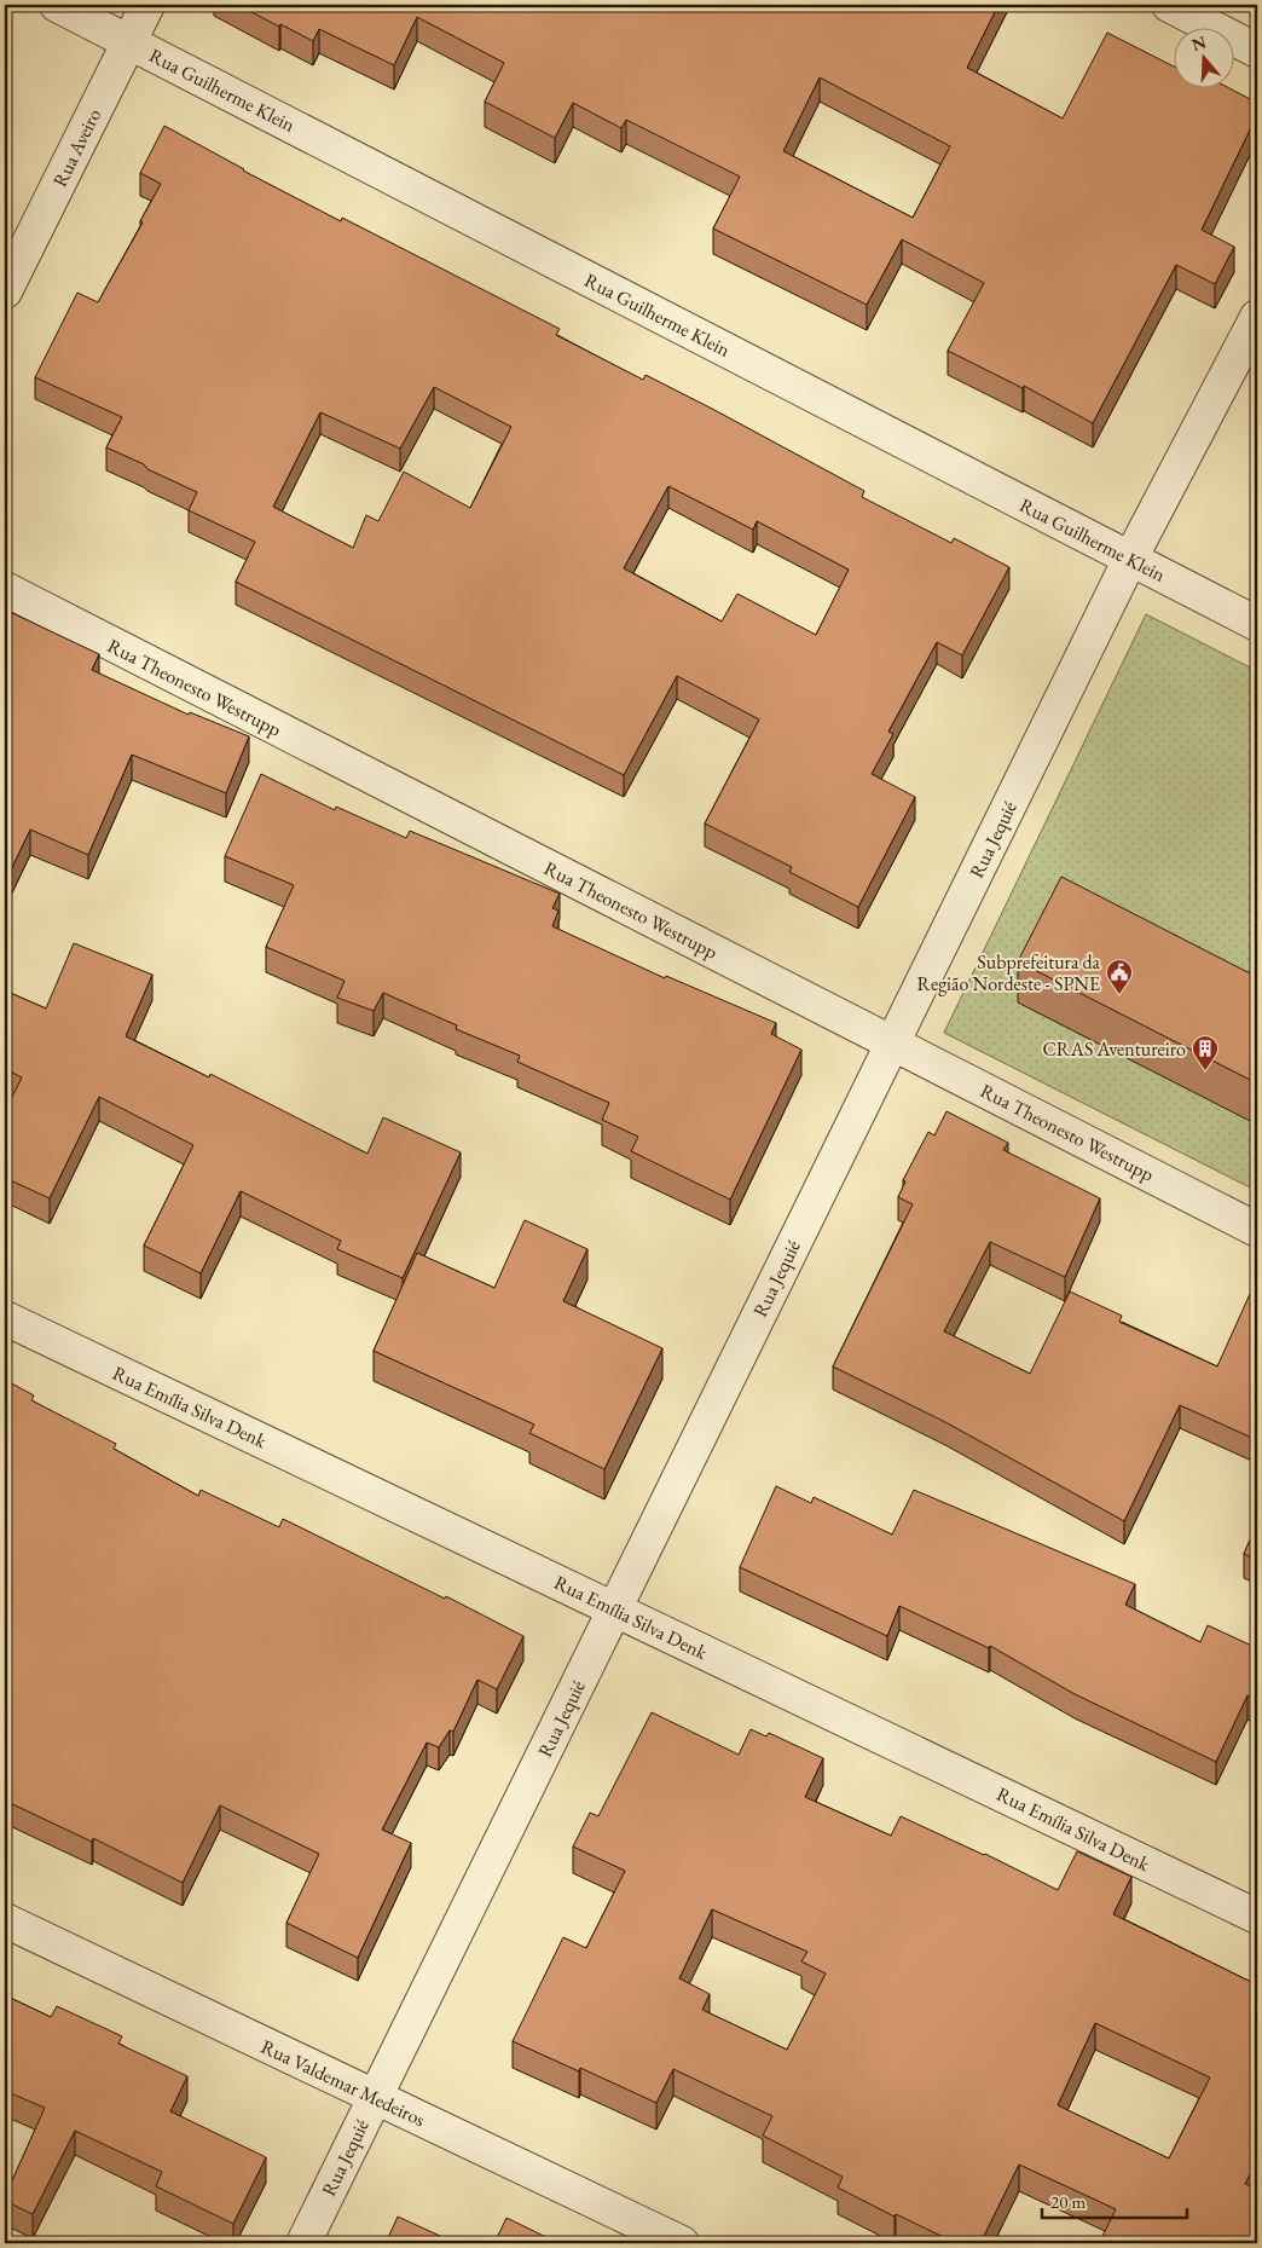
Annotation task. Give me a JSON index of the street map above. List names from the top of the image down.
{
  "streets": {
    "street": [
      "Rua Guilherme Klein",
      "Rua Aveiro",
      "Rua Theonesto Westrupp",
      "Rua Jequié",
      "Rua Emília Silva Denk",
      "Rua Valdemar Medeiros"
    ]
  },
  "crossings": [
    ["Rua Guilherme Klein", "Rua Aveiro"],
    ["Rua Guilherme Klein", "Rua Jequié"],
    ["Rua Theonesto Westrupp", "Rua Jequié"],
    ["Rua Jequié", "Rua Emília Silva Denk"],
    ["Rua Jequié", "Rua Valdemar Medeiros"]
  ],
  "places": {
    "public building": ["Subprefeitura da Região Nordeste - SPNE"],
    "building": ["CRAS Aventureiro"]
  },
  "scale_bar": "20 m",
  "north": "top"
}
